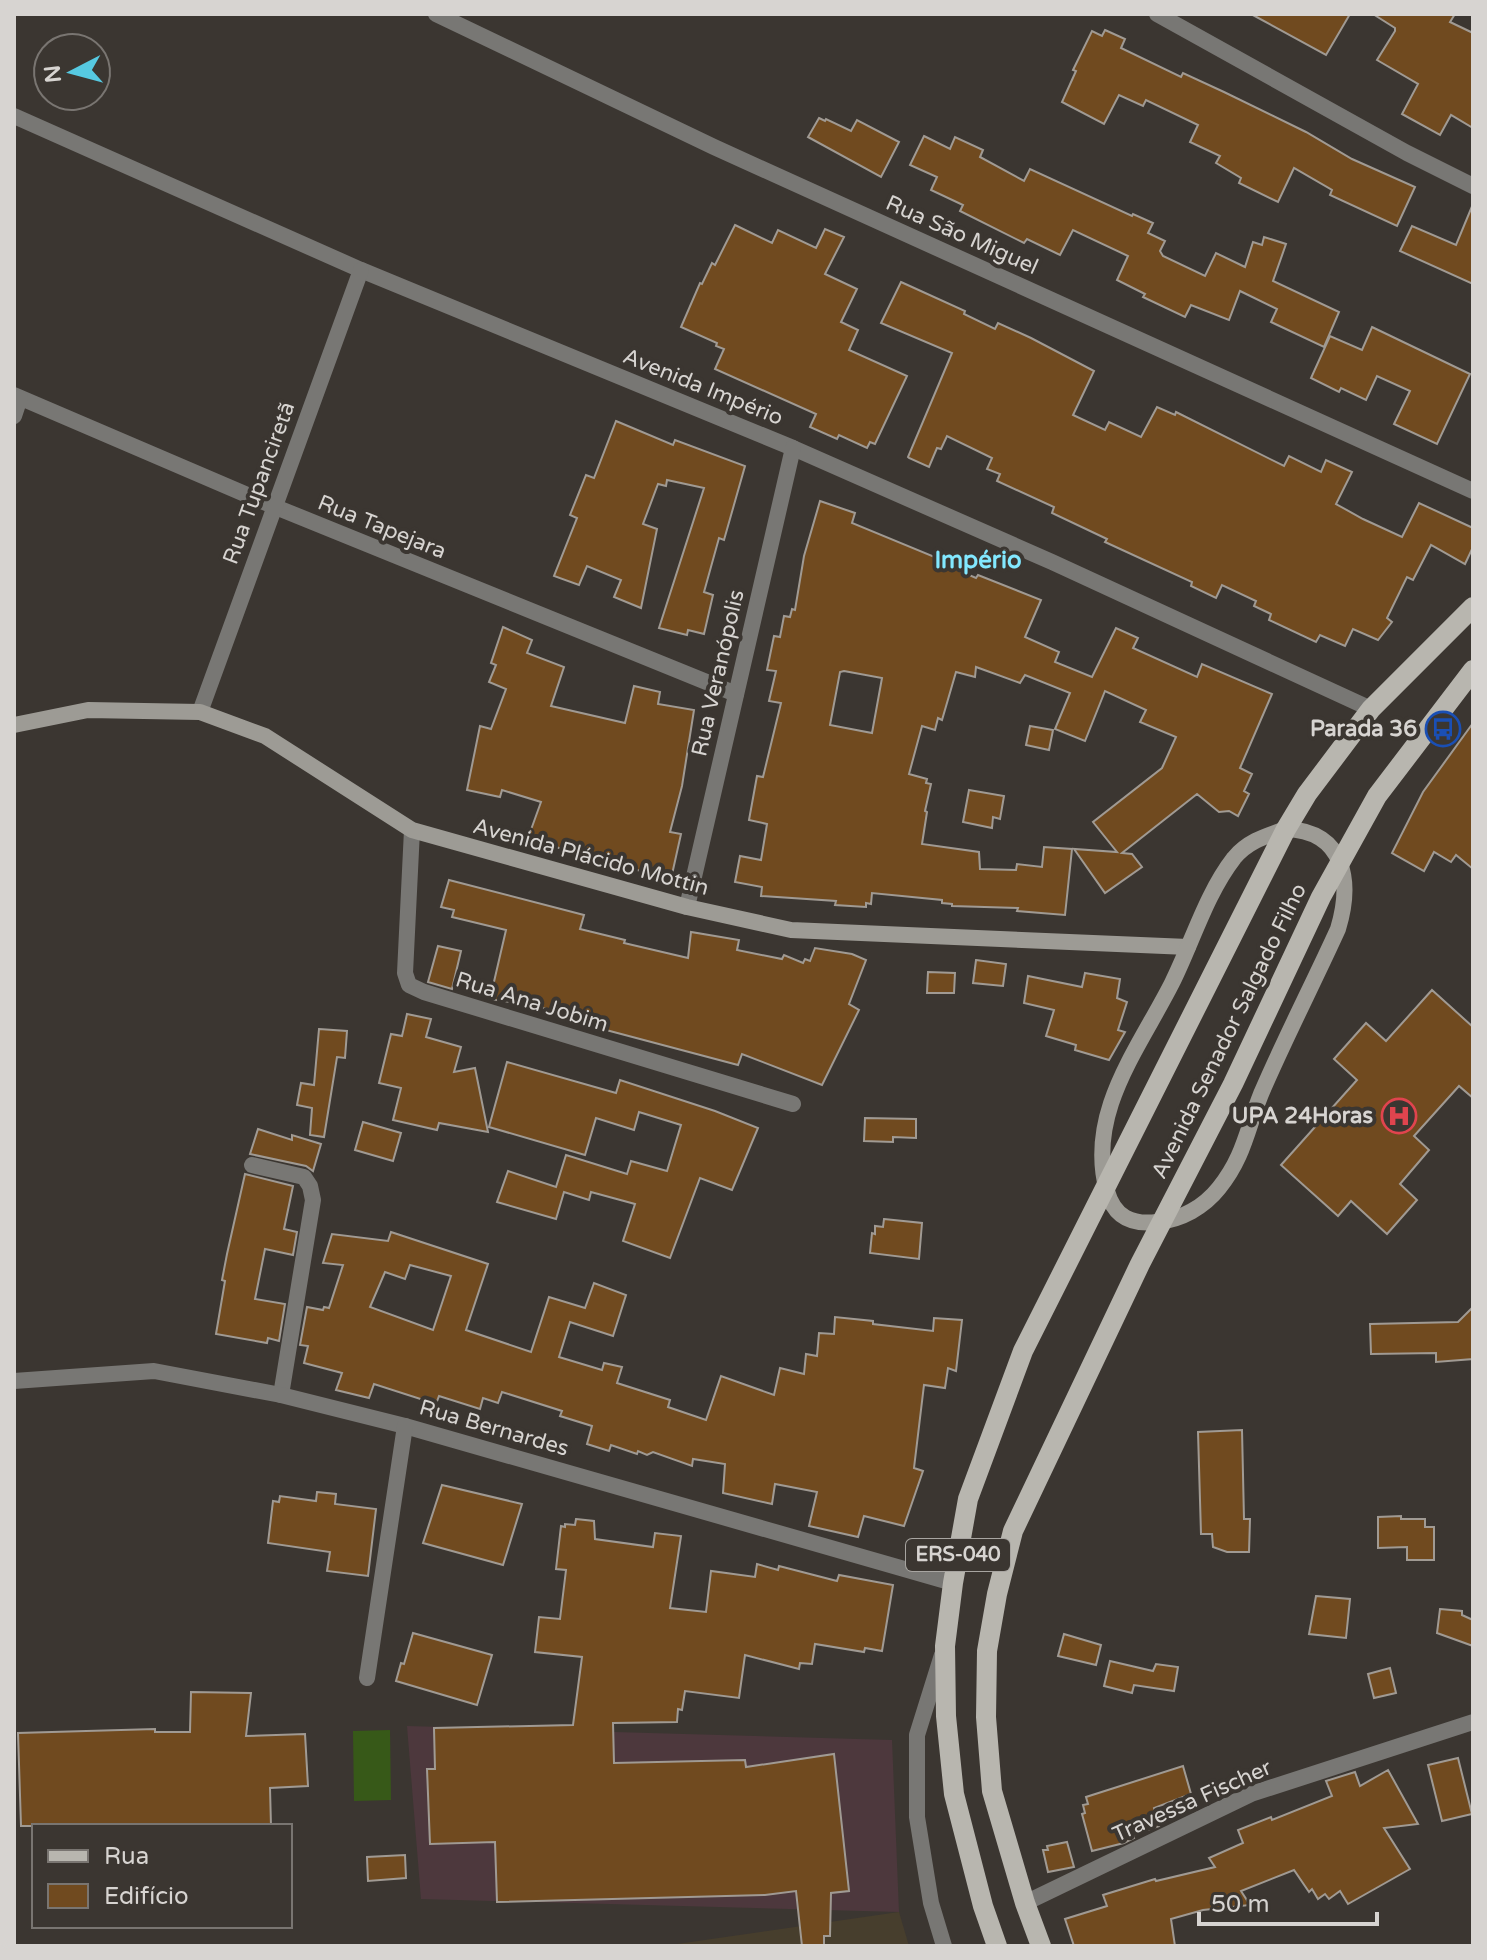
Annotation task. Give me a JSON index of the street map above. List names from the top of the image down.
{
  "streets": {
    "main road": ["Avenida Plácido Mottin", "Avenida Senador Salgado Filho", "ERS-040"],
    "street": [
      "Rua São Miguel",
      "Avenida Império",
      "Rua Tupanciretã",
      "Rua Tapejara",
      "Rua Veranópolis",
      "Rua Ana Jobim",
      "Rua Bernardes",
      "Travessa Fischer"
    ]
  },
  "crossings": [
    ["Avenida Império", "Rua Tupanciretã"],
    ["Avenida Império", "Rua Veranópolis"],
    ["Avenida Império", "Avenida Senador Salgado Filho"],
    ["Rua Tupanciretã", "Rua Tapejara"],
    ["Rua Tupanciretã", "Avenida Plácido Mottin"],
    ["Rua Tapejara", "Rua Veranópolis"],
    ["Rua Veranópolis", "Avenida Plácido Mottin"],
    ["Avenida Plácido Mottin", "Rua Ana Jobim"],
    ["Avenida Senador Salgado Filho", "Rua Bernardes"],
    ["Avenida Senador Salgado Filho", "Travessa Fischer"]
  ],
  "districts": ["Império"],
  "places": {
    "bus stop": ["Parada 36"],
    "hospital": ["UPA 24Horas"]
  },
  "legend": ["Rua", "Edifício"],
  "scale_bar": "50 m",
  "north": "left"
}
